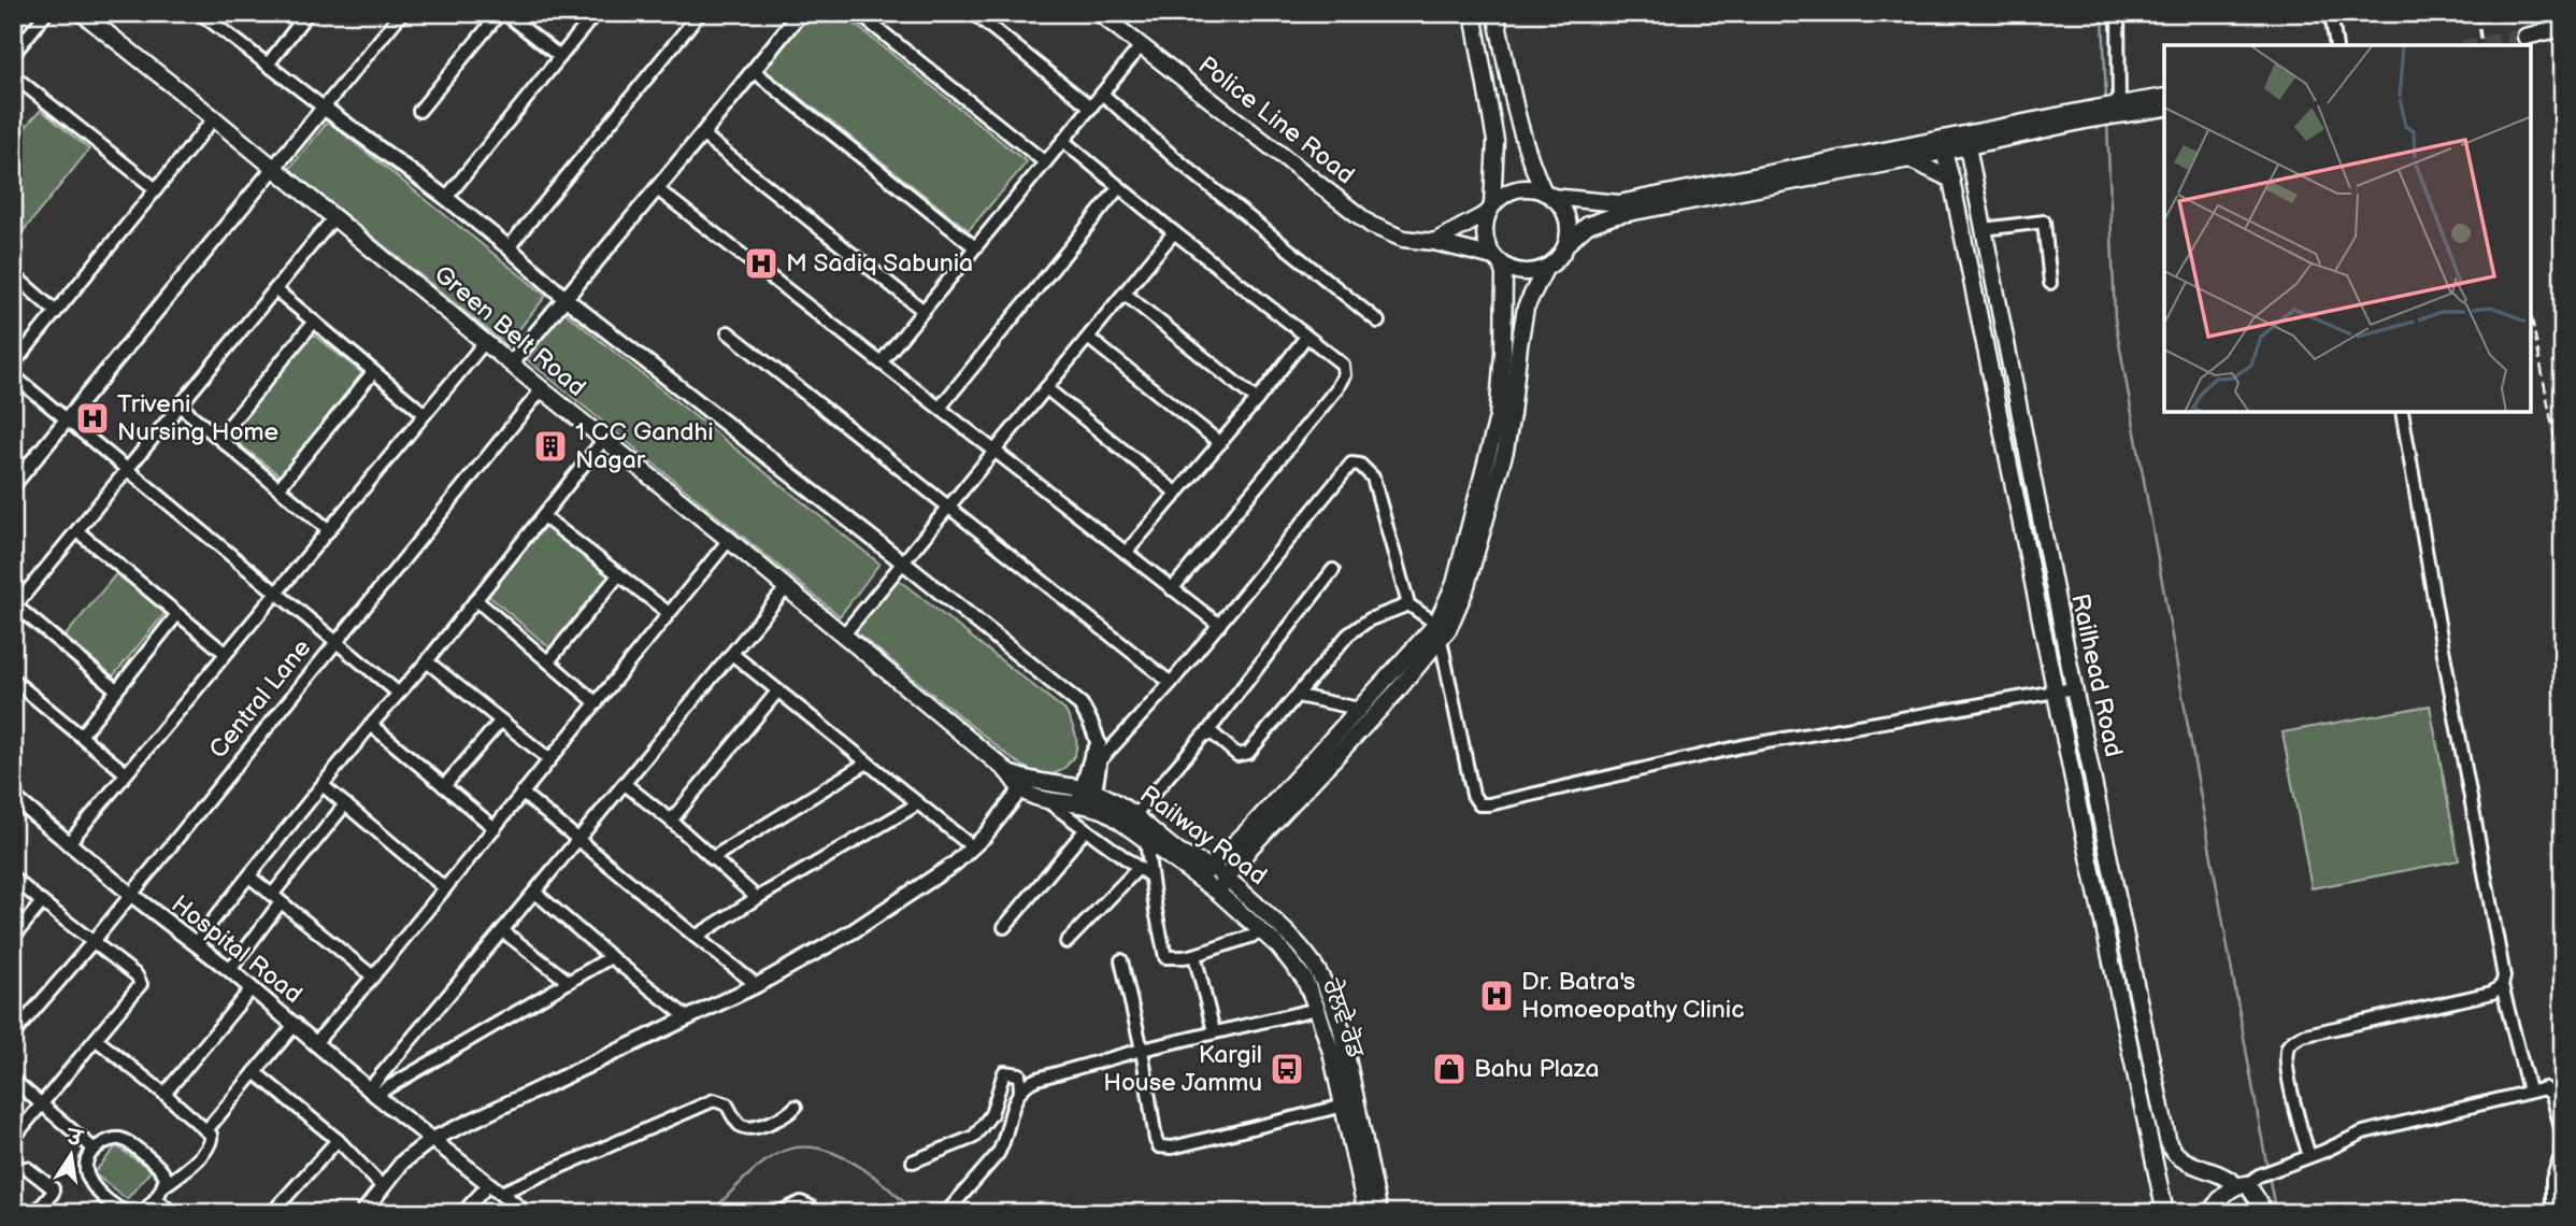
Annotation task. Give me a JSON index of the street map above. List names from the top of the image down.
{
  "streets": {
    "main road": [
      "Police Line Road",
      "Green Belt Road",
      "Railhead Road",
      "Railway Road",
      "ਰੇਲਵੇ ਰੋਡ"
    ],
    "street": ["Central Lane", "Hospital Road"]
  },
  "crossings": [
    ["Police Line Road", "Railway Road"],
    ["Green Belt Road", "Central Lane"],
    ["Green Belt Road", "Railway Road"],
    ["Central Lane", "Hospital Road"],
    ["Railway Road", "ਰੇਲਵੇ ਰੋਡ"]
  ],
  "places": {
    "hospital": ["M Sadiq Sabunia", "Triveni Nursing Home", "Dr. Batra's Homoeopathy Clinic"],
    "building": ["1 CC Gandhi Nagar"],
    "bus stop": ["Kargil House Jammu"],
    "shop": ["Bahu Plaza"]
  },
  "north": "top"
}
